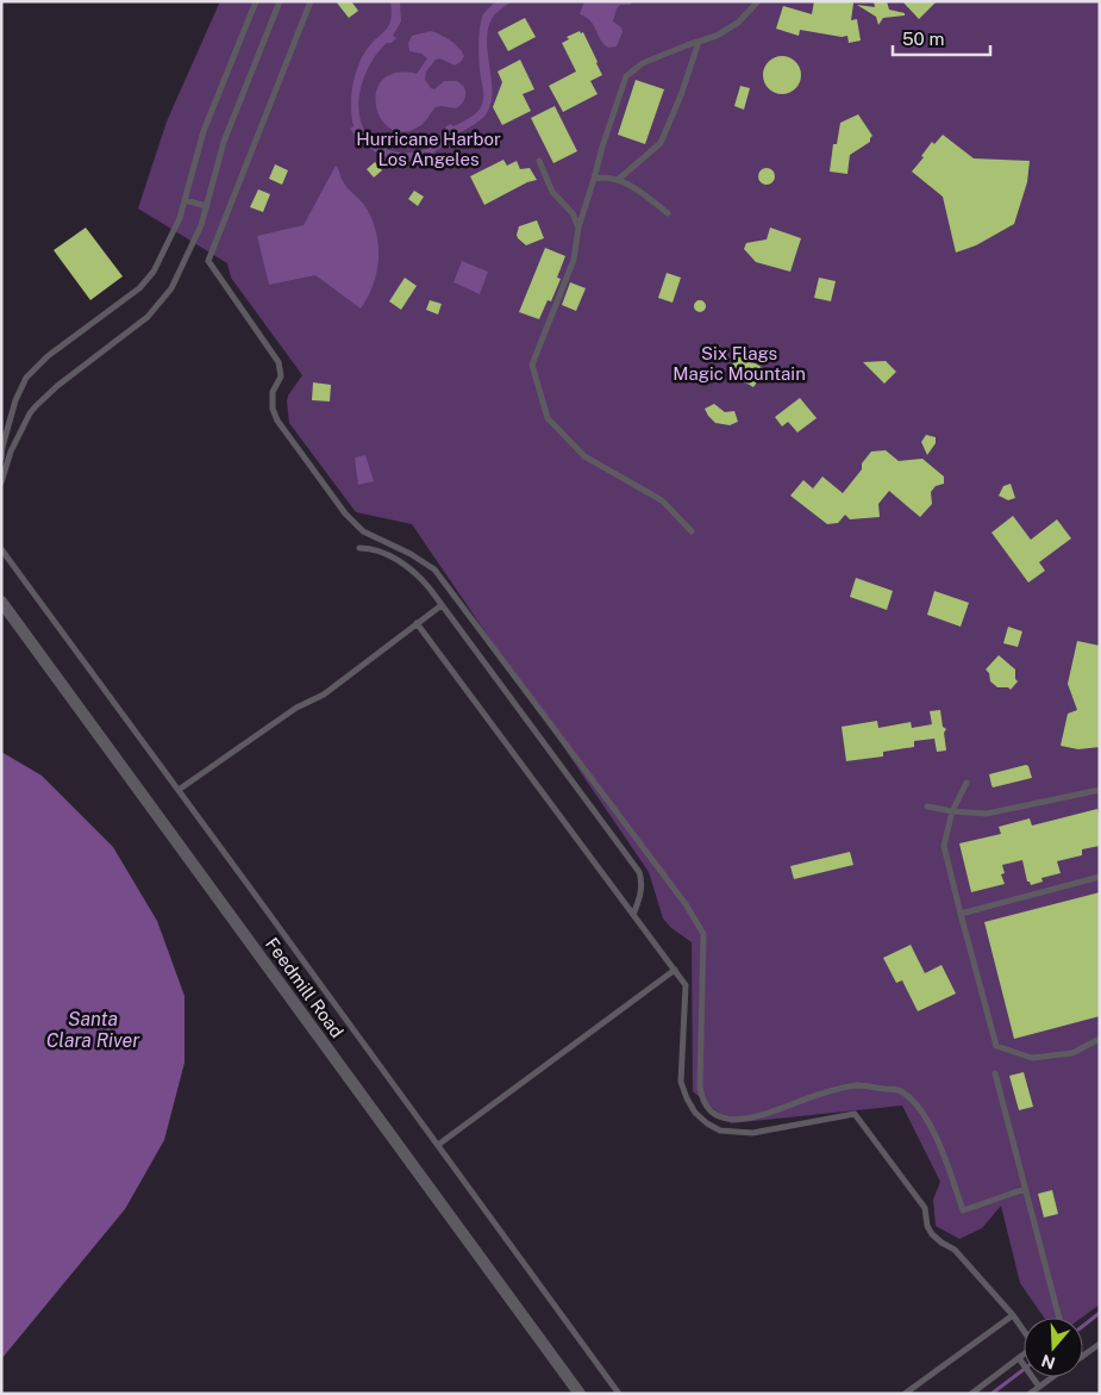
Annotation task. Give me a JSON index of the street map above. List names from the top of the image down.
{
  "streets": {
    "street": ["Feedmill Road"]
  },
  "water": ["Santa Clara River"],
  "parks": ["Hurricane Harbor Los Angeles", "Six Flags Magic Mountain"],
  "scale_bar": "50 m",
  "north": "bottom"
}
